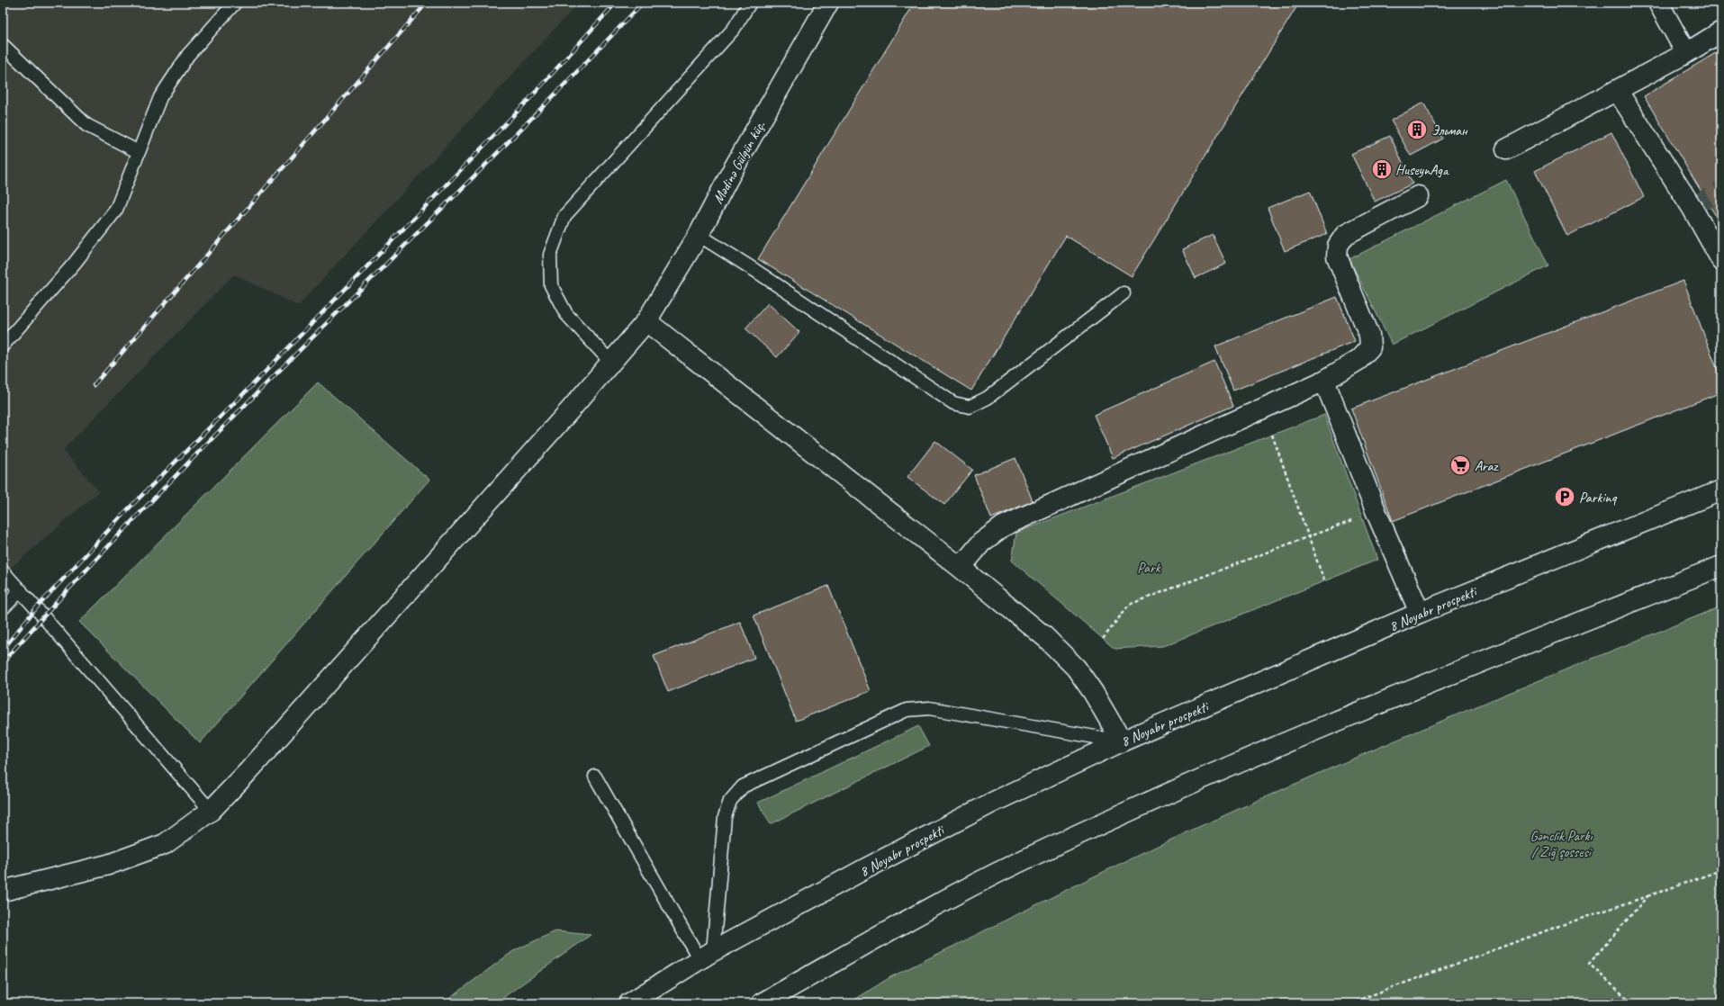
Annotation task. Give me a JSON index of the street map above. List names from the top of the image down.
{
  "streets": {
    "main road": ["Mədinə Gülgün küç.", "8 Noyabr prospekti"]
  },
  "parks": ["Park", "Gənclik Parkı / Zığ şossesi"],
  "places": {
    "building": ["Эльман", "HuseynAga"],
    "supermarket": ["Araz"],
    "parking": ["Parkinq"]
  }
}
